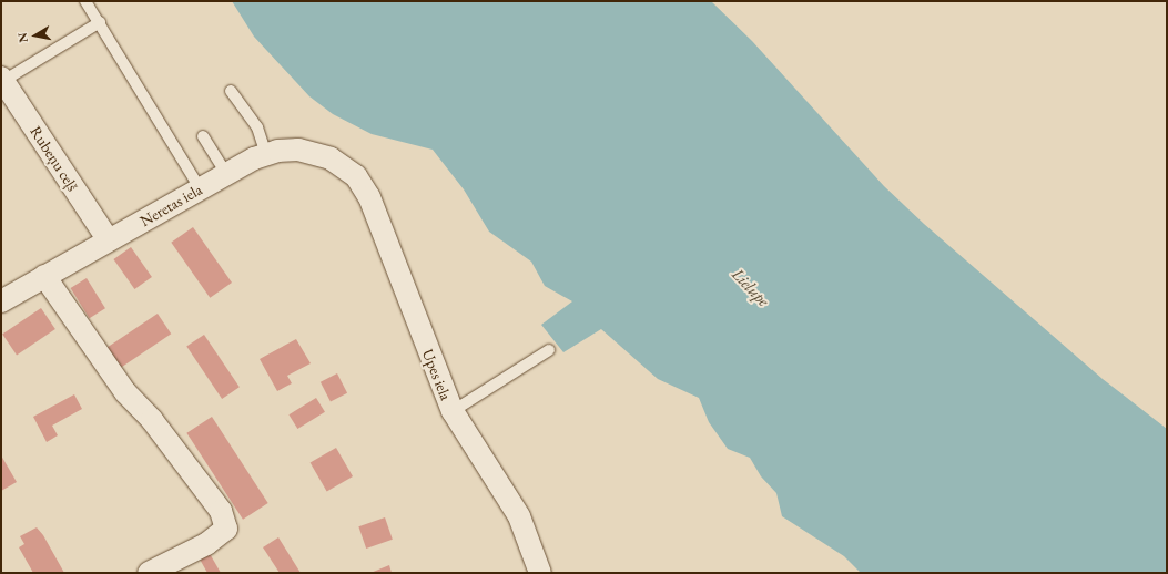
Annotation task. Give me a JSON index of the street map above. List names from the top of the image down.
{
  "streets": {
    "street": ["Rubeņu ceļš", "Neretas iela", "Upes iela"]
  },
  "crossings": [
    ["Rubeņu ceļš", "Neretas iela"],
    ["Neretas iela", "Upes iela"]
  ],
  "water": ["Lielupe"],
  "north": "left"
}
